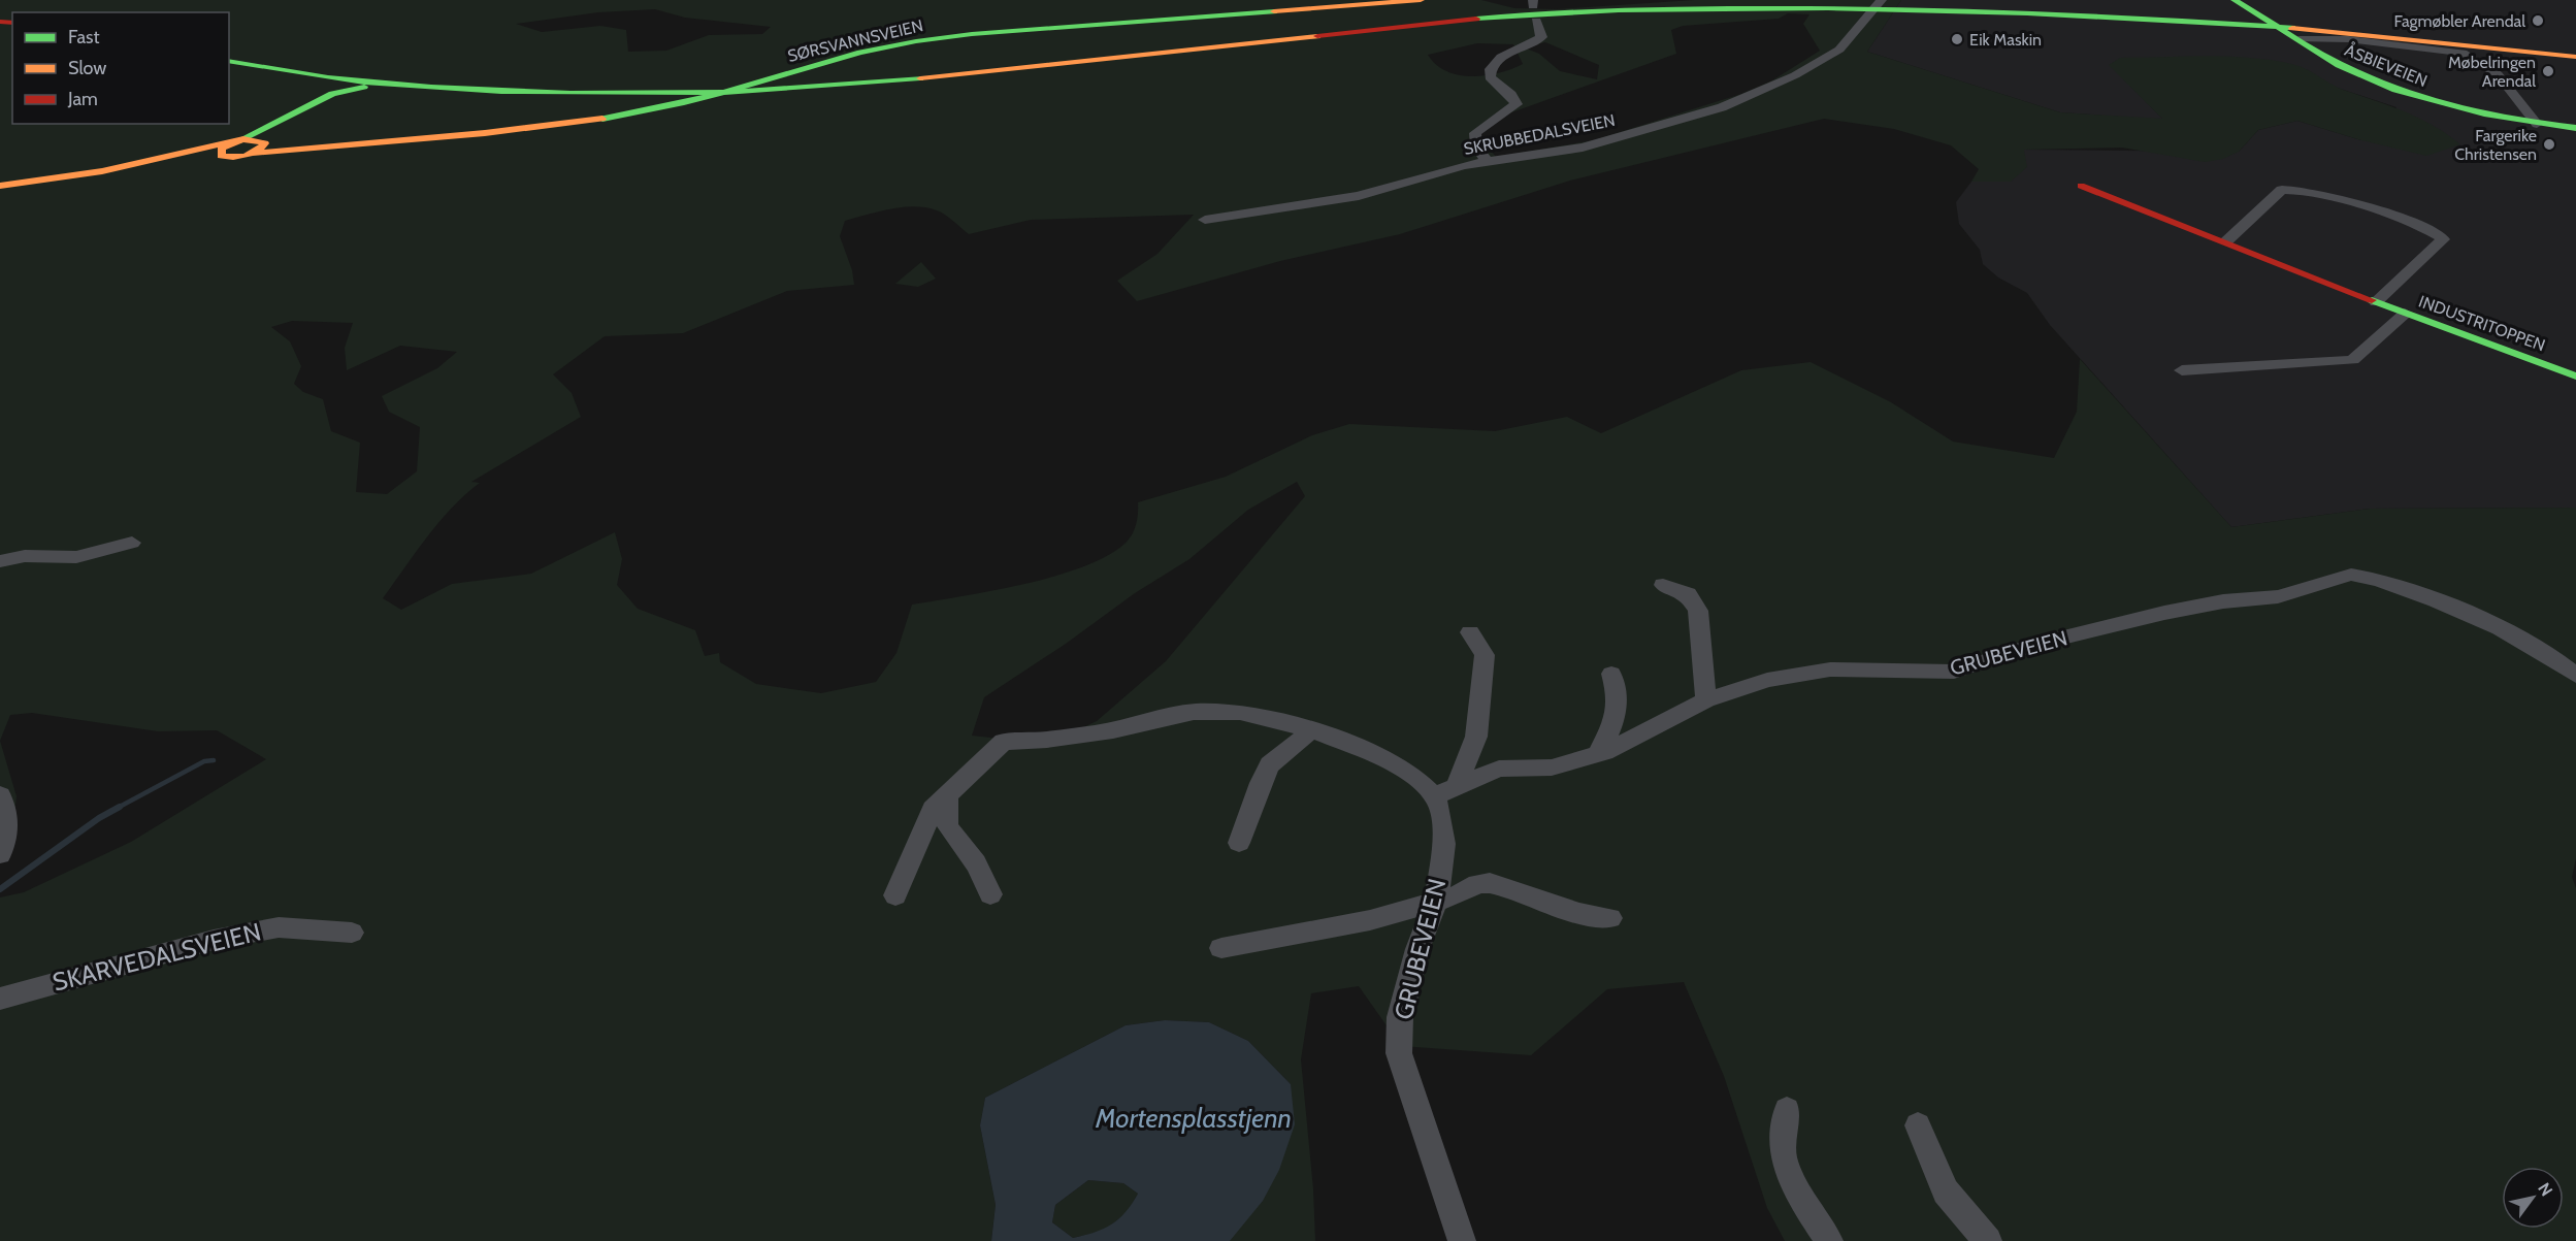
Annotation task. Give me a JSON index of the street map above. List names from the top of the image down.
{
  "streets": {
    "main road": ["SØRSVANNSVEIEN", "ÅSBIEVEIEN", "INDUSTRITOPPEN"],
    "street": ["SKRUBBEDALSVEIEN", "GRUBEVEIEN", "SKARVEDALSVEIEN"]
  },
  "water": ["Mortensplasstjenn"],
  "places": [
    "Fagmøbler Arendal",
    "Eik Maskin",
    "Møbelringen Arendal",
    "Fargerike Christensen"
  ],
  "legend": ["Fast", "Slow", "Jam"],
  "north": "top right"
}
